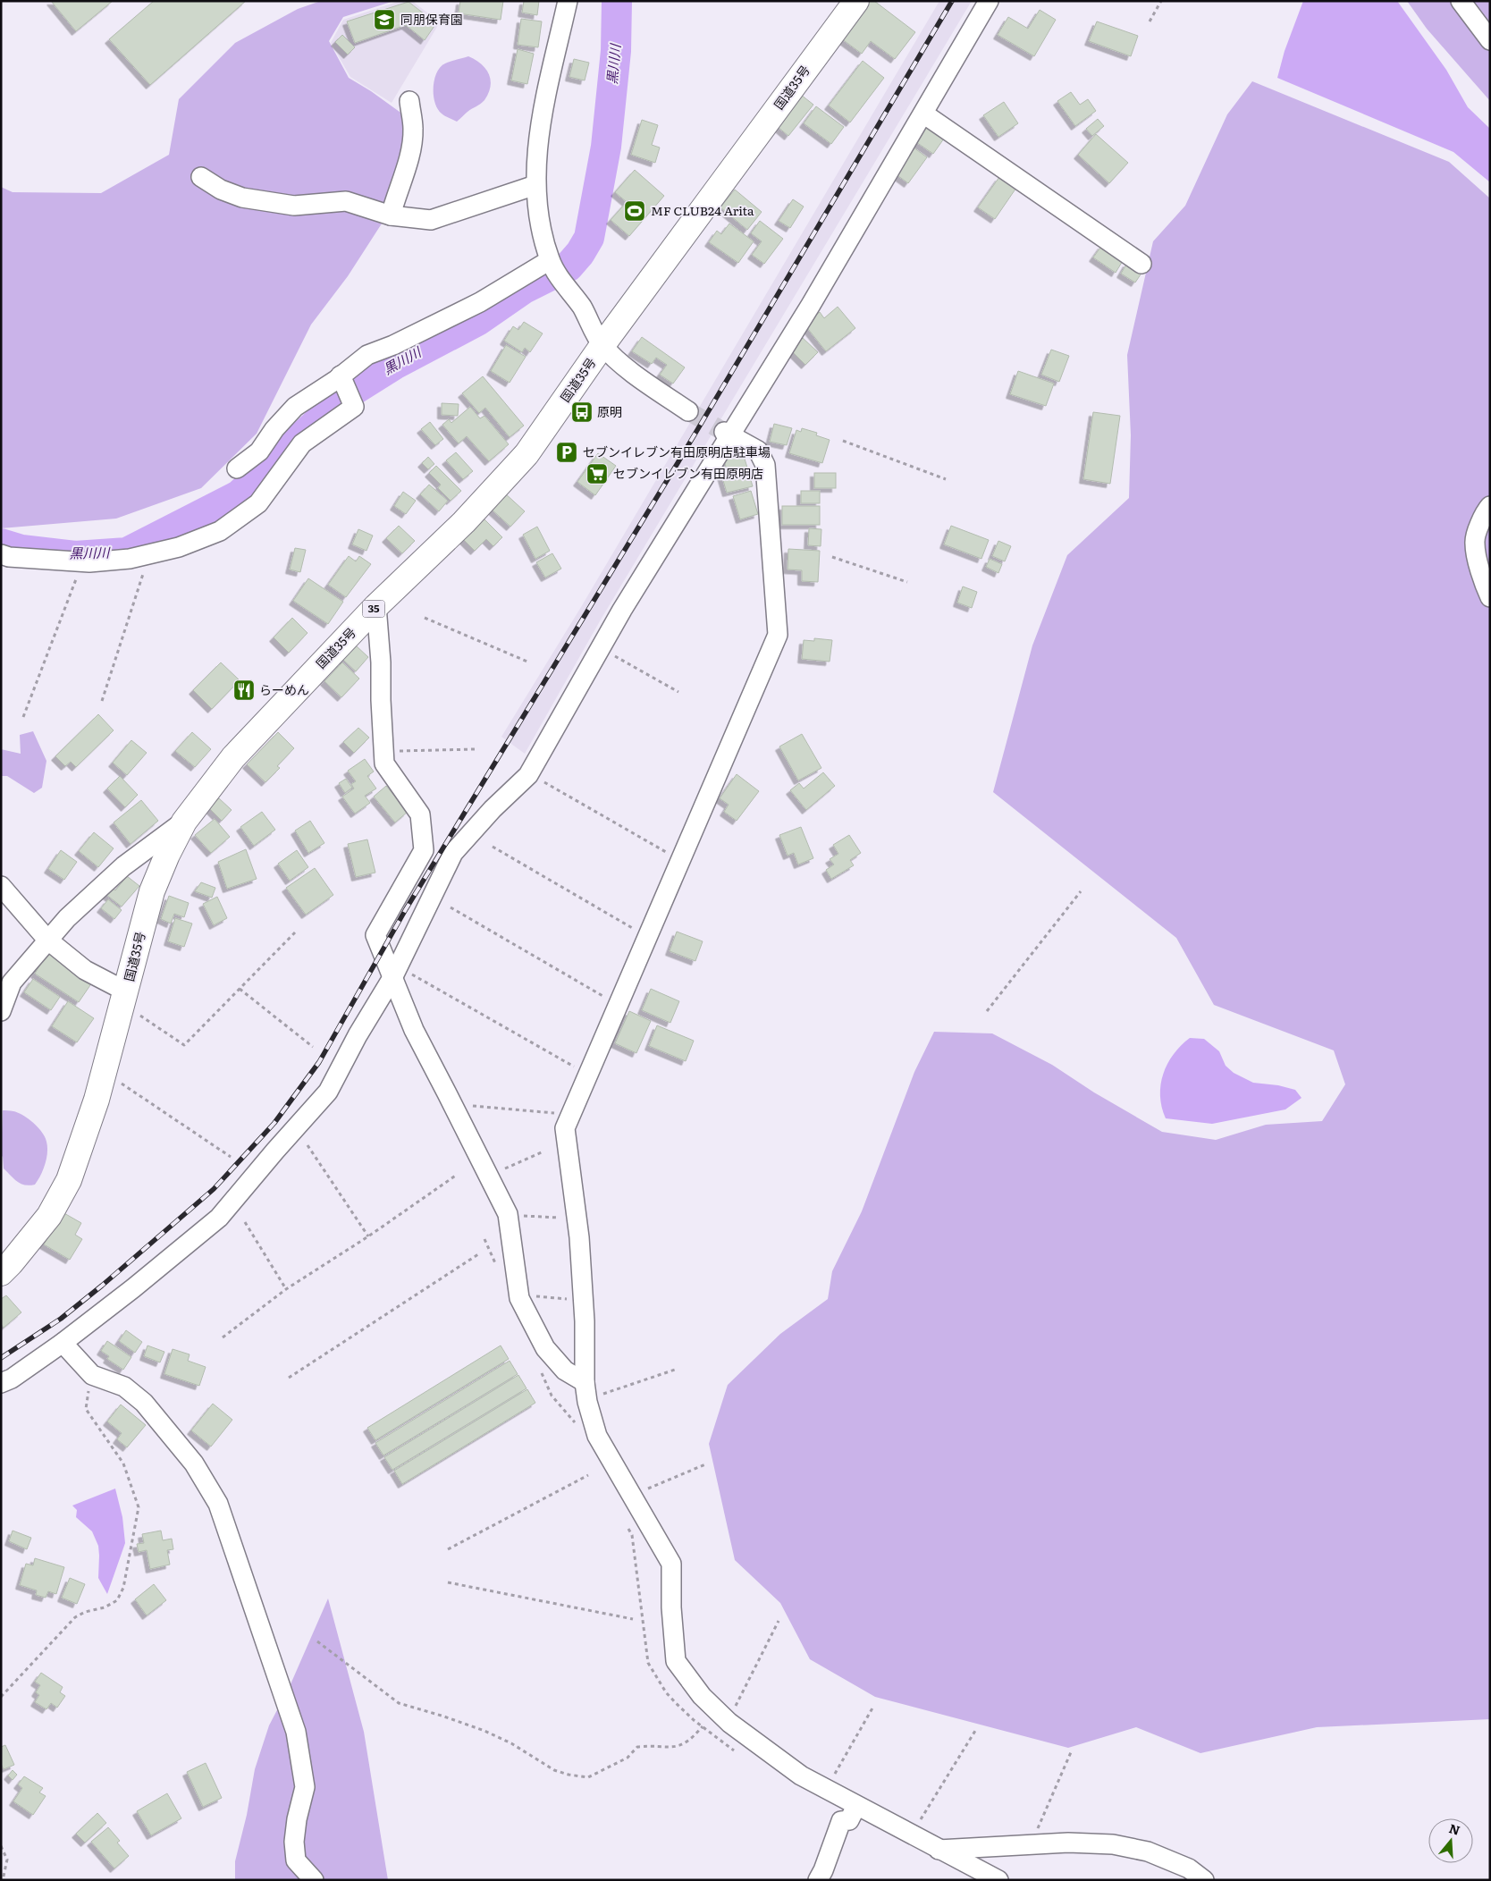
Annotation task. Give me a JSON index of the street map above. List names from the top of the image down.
{
  "streets": {
    "highway": ["国道35号", "35"]
  },
  "water": ["黒川川"],
  "places": {
    "school or university": ["同朋保育園"],
    "sports": ["MF CLUB24 Arita"],
    "bus stop": ["原明"],
    "parking": ["セブンイレブン有田原明店駐車場"],
    "supermarket": ["セブンイレブン有田原明店"],
    "restaurant": ["らーめん"]
  },
  "north": "top"
}
